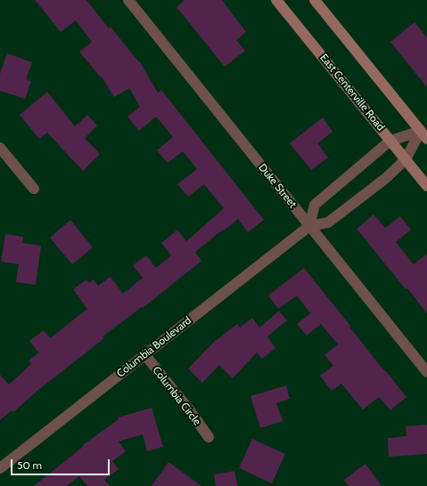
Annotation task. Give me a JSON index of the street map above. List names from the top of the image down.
{
  "streets": {
    "main road": ["East Centerville Road"],
    "street": ["Duke Street", "Columbia Boulevard", "Columbia Circle"]
  },
  "crossings": [
    ["East Centerville Road", "Columbia Boulevard"],
    ["Duke Street", "Columbia Boulevard"],
    ["Columbia Boulevard", "Columbia Circle"]
  ],
  "scale_bar": "50 m"
}
